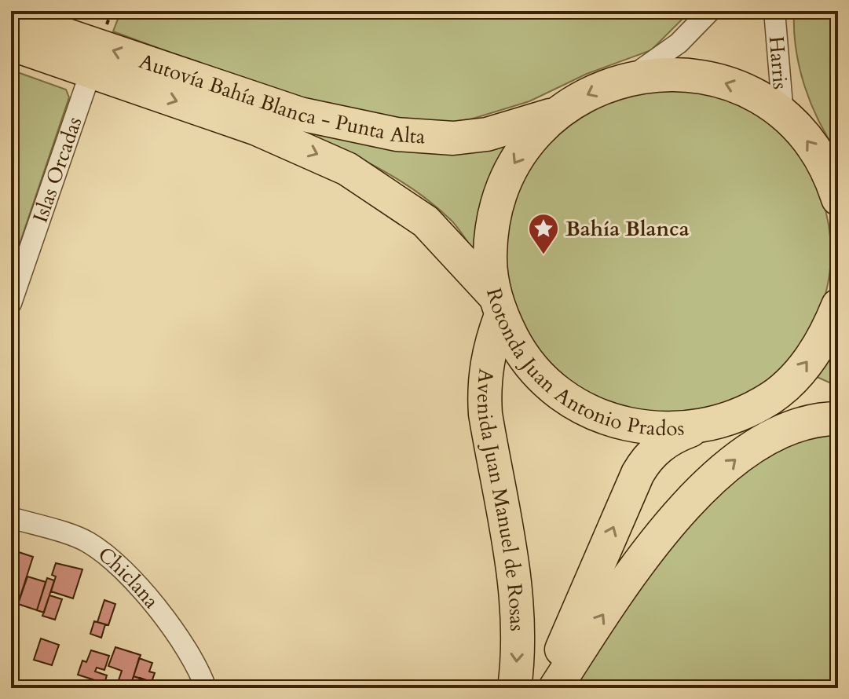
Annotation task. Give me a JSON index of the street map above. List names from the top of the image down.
{
  "streets": {
    "main road": ["Autovía Bahía Blanca - Punta Alta", "Rotonda Juan Antonio Prados", "Avenida Juan Manuel de Rosas"],
    "street": ["Harris", "Islas Orcadas", "Chiclana"]
  },
  "crossings": [
    ["Harris", "Rotonda Juan Antonio Prados"],
    ["Autovía Bahía Blanca - Punta Alta", "Islas Orcadas"],
    ["Autovía Bahía Blanca - Punta Alta", "Rotonda Juan Antonio Prados"],
    ["Autovía Bahía Blanca - Punta Alta", "Avenida Juan Manuel de Rosas"],
    ["Rotonda Juan Antonio Prados", "Avenida Juan Manuel de Rosas"]
  ],
  "one_way": ["Avenida Juan Manuel de Rosas"],
  "places": {
    "place": ["Bahía Blanca"]
  }
}
